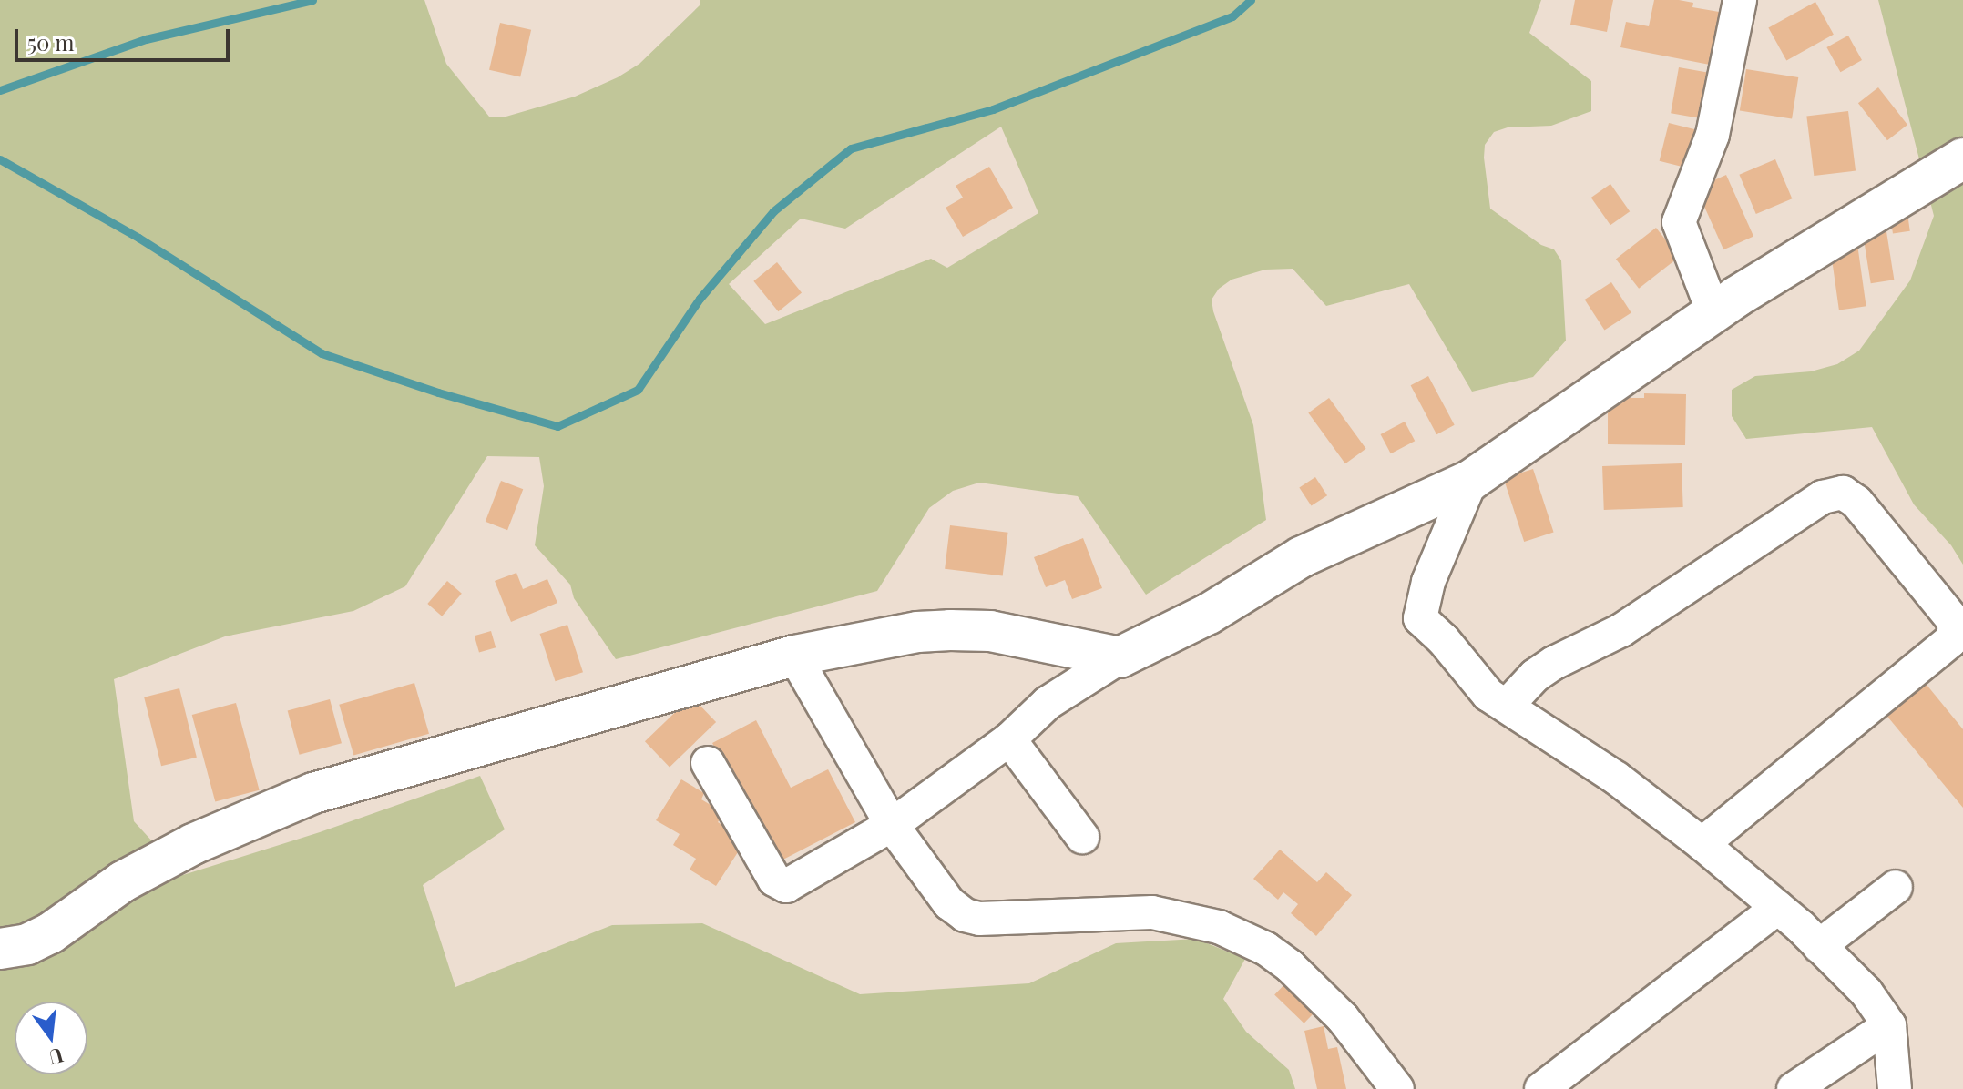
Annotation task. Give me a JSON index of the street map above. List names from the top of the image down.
{
  "scale_bar": "50 m",
  "north": "bottom"
}
